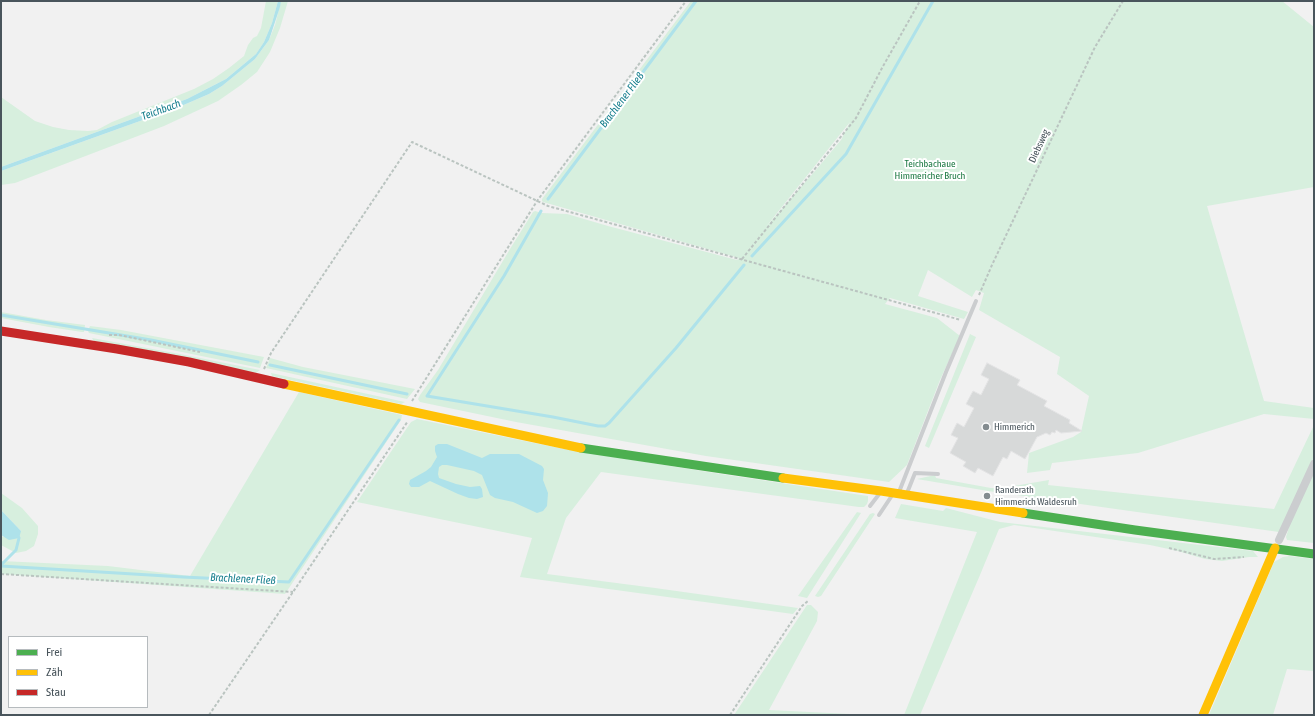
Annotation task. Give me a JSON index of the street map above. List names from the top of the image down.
{
  "streets": {
    "path": ["Diebsweg"]
  },
  "water": ["Brachlener Fließ", "Teichbach"],
  "parks": ["Teichbachaue Himmericher Bruch"],
  "places": ["Himmerich", "Randerath Himmerich Waldesruh"],
  "legend": ["Frei", "Zäh", "Stau"]
}
